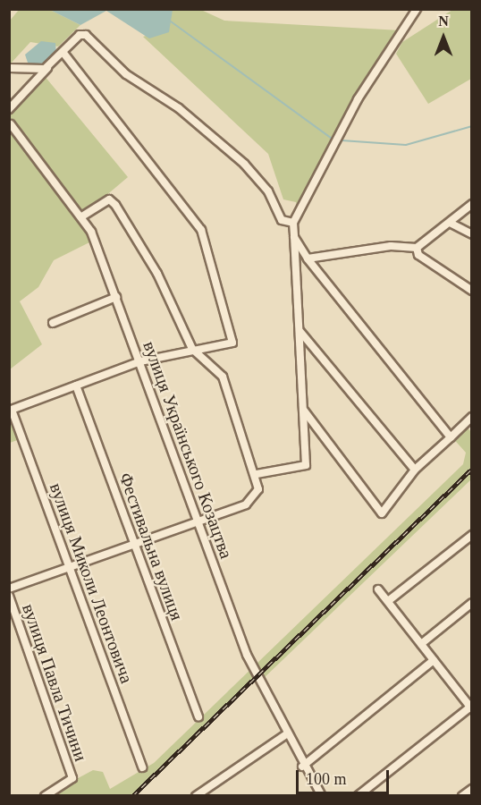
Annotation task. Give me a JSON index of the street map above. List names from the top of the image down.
{
  "streets": {
    "street": [
      "вулиця Українського Козацтва",
      "Фестивальна вулиця",
      "вулиця Миколи Леонтовича",
      "вулиця Павла Тичини"
    ]
  },
  "scale_bar": "100 m",
  "north": "top"
}
